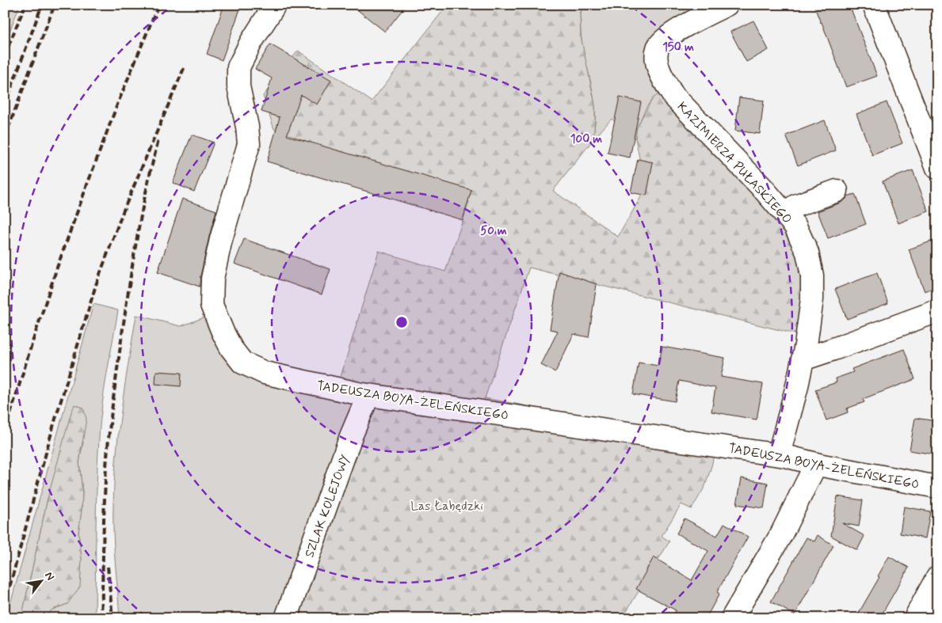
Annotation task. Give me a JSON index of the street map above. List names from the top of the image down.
{
  "streets": {
    "street": ["KAZIMIERZA PUŁASKIEGO", "TADEUSZA BOYA-ŻELEŃSKIEGO", "SZLAK KOLEJOWY"]
  },
  "crossings": [
    ["KAZIMIERZA PUŁASKIEGO", "TADEUSZA BOYA-ŻELEŃSKIEGO"],
    ["TADEUSZA BOYA-ŻELEŃSKIEGO", "SZLAK KOLEJOWY"]
  ],
  "parks": ["Las Łabędzki"],
  "north": "top right",
  "rings": ["150 m", "100 m", "50 m"]
}
